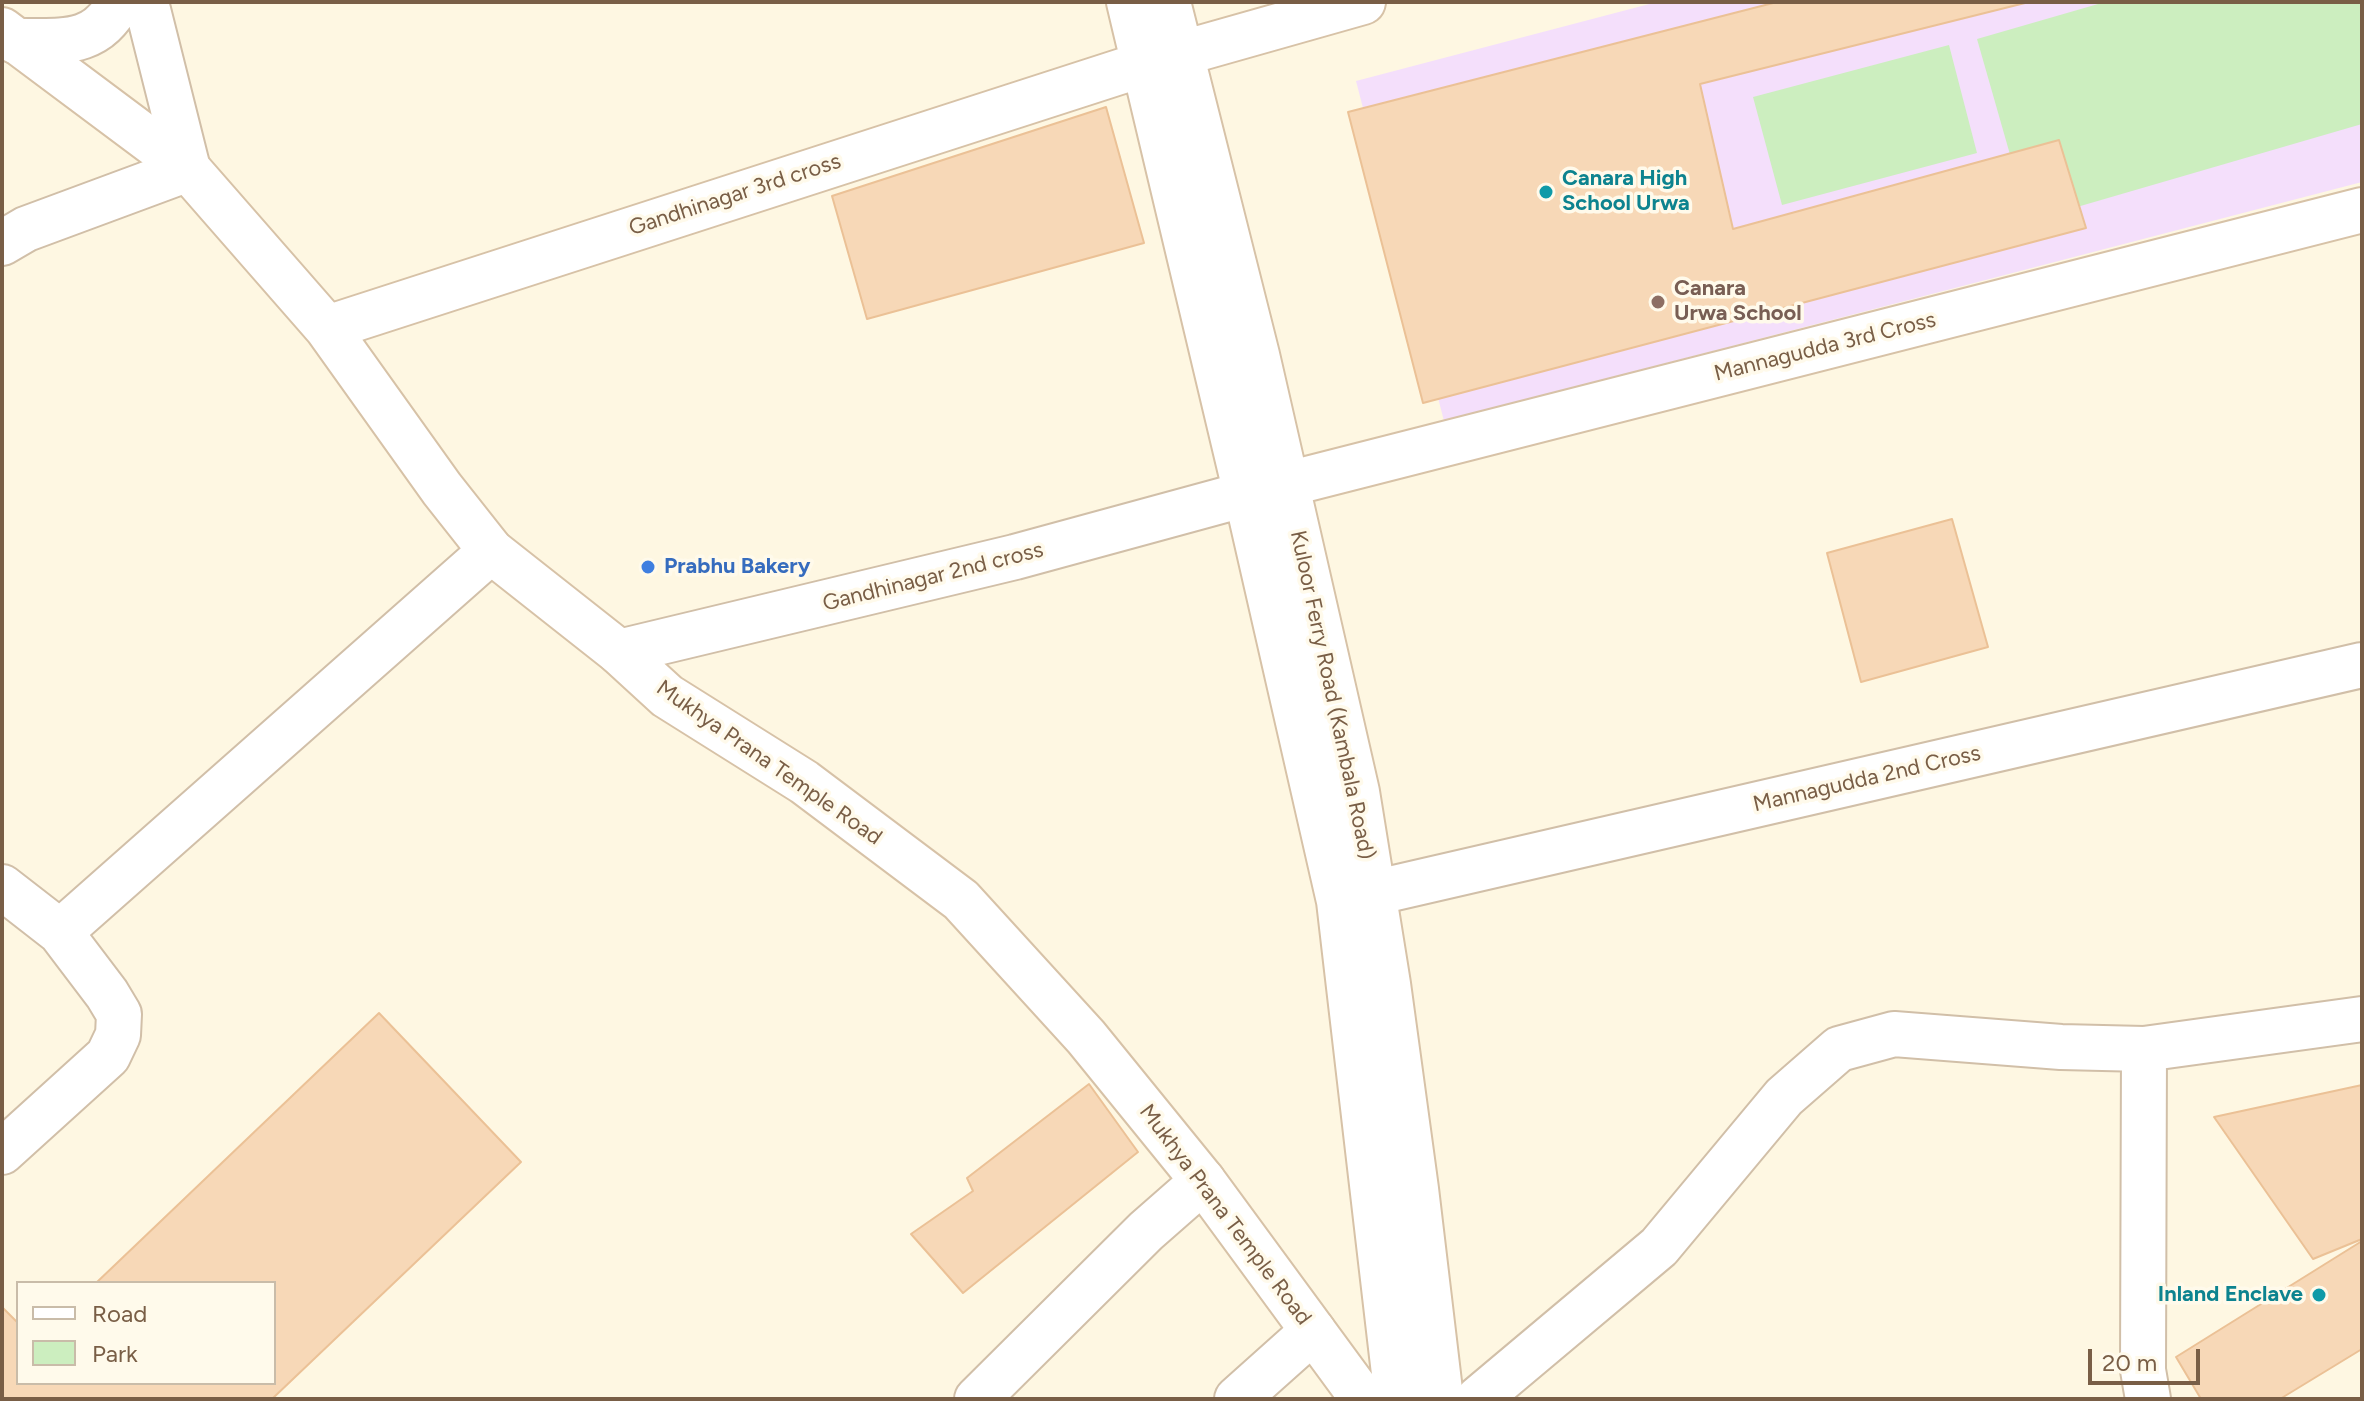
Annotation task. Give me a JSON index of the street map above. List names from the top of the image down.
{
  "streets": {
    "street": [
      "Gandhinagar 3rd cross",
      "Mannagudda 3rd Cross",
      "Gandhinagar 2nd cross",
      "Kuloor Ferry Road (Kambala Road)",
      "Mukhya Prana Temple Road",
      "Mannagudda 2nd Cross"
    ]
  },
  "crossings": [
    ["Gandhinagar 3rd cross", "Kuloor Ferry Road (Kambala Road)"],
    ["Gandhinagar 3rd cross", "Mukhya Prana Temple Road"],
    ["Mannagudda 3rd Cross", "Gandhinagar 2nd cross"],
    ["Mannagudda 3rd Cross", "Kuloor Ferry Road (Kambala Road)"],
    ["Gandhinagar 2nd cross", "Kuloor Ferry Road (Kambala Road)"],
    ["Gandhinagar 2nd cross", "Mukhya Prana Temple Road"],
    ["Kuloor Ferry Road (Kambala Road)", "Mannagudda 2nd Cross"]
  ],
  "places": [
    "Canara High School Urwa",
    "Canara Urwa School",
    "Prabhu Bakery",
    "Inland Enclave"
  ],
  "legend": ["Road", "Park"],
  "scale_bar": "20 m"
}
